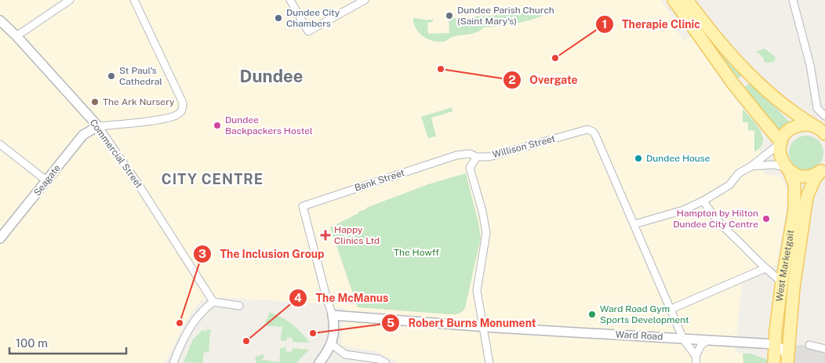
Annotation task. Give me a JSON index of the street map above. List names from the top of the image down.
{
  "streets": {
    "main road": ["West Marketgait"],
    "street": [
      "Willison Street",
      "Commercial Street",
      "Seagate",
      "Bank Street",
      "Ward Road"
    ]
  },
  "crossings": [
    ["Willison Street", "Bank Street"],
    ["Commercial Street", "Seagate"],
    ["Bank Street", "Ward Road"],
    ["West Marketgait", "Ward Road"]
  ],
  "districts": ["Dundee", "CITY CENTRE"],
  "parks": ["The Howff"],
  "places": {
    "other": [
      "Dundee Parish Church (Saint Mary's)",
      "Dundee City Chambers",
      "Therapie Clinic",
      "Overgate",
      "St Paul's Cathedral",
      "The Ark Nursery",
      "Dundee Backpackers Hostel",
      "Dundee House",
      "Hampton by Hilton Dundee City Centre",
      "Ward Road Gym Sports Development",
      "The Inclusion Group",
      "Robert Burns Monument",
      "The McManus"
    ],
    "health": ["Happy Clinics Ltd"]
  },
  "scale_bar": "100 m"
}
